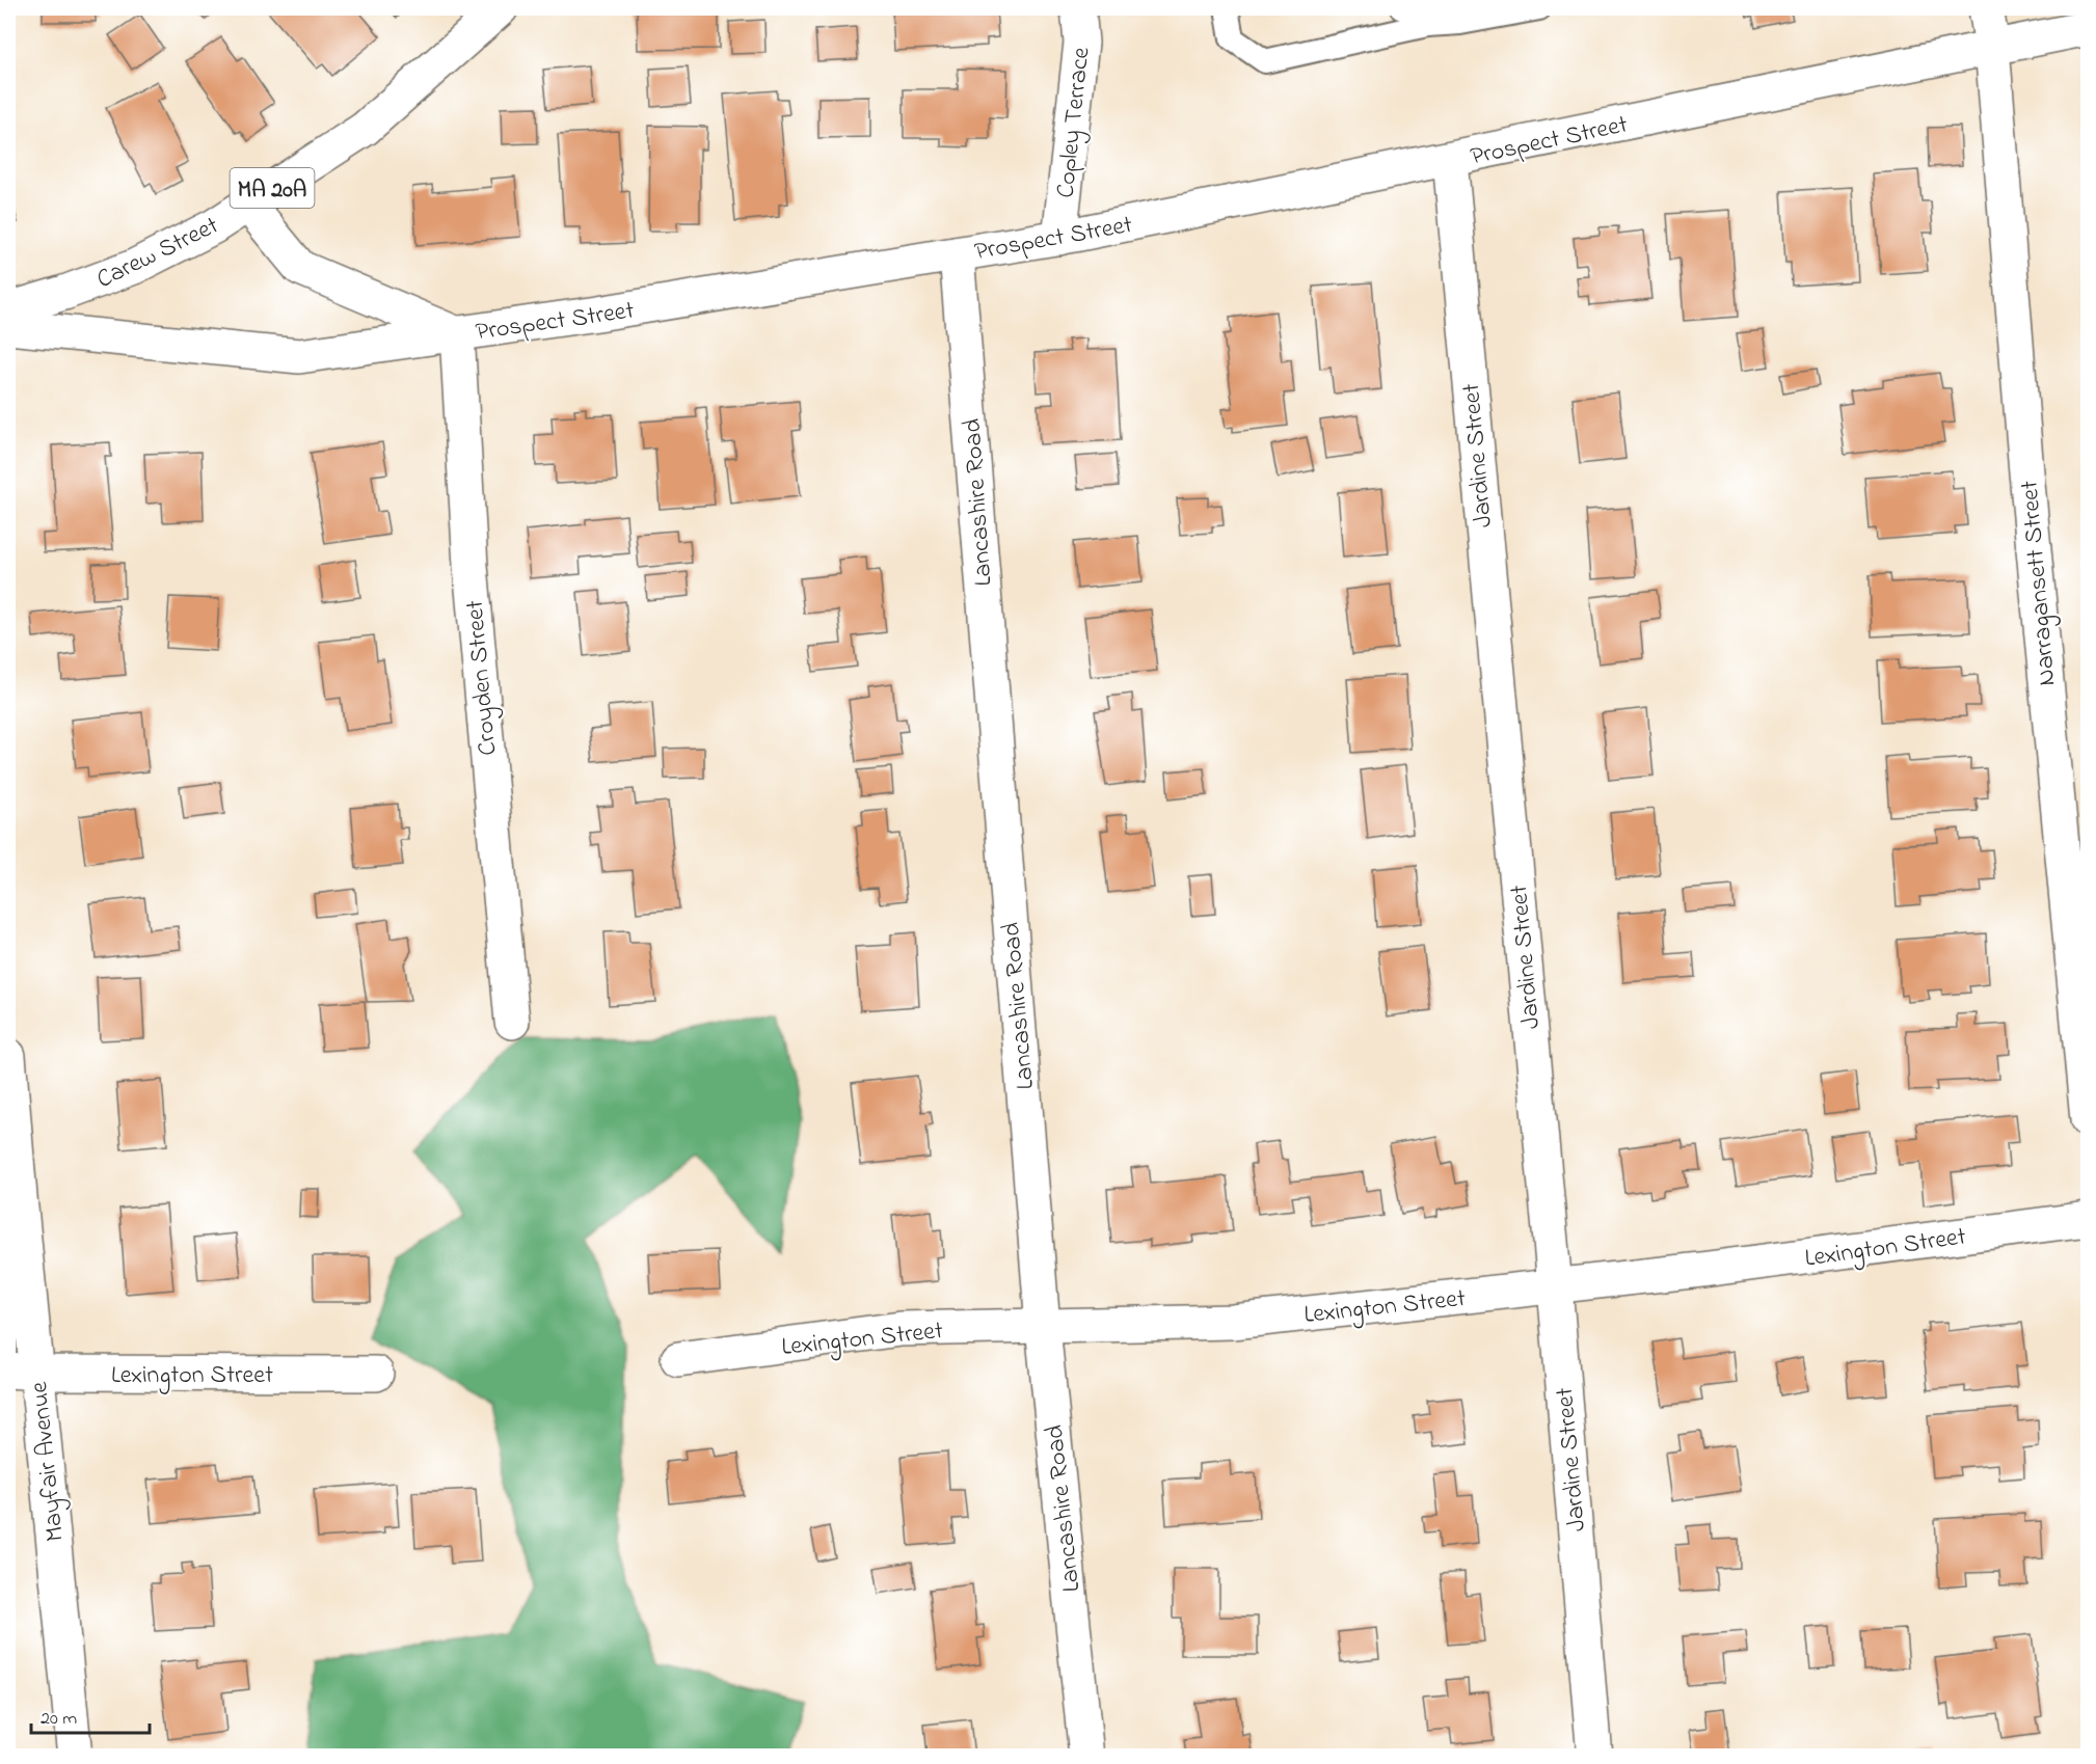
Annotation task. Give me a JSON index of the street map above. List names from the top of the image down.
{
  "streets": {
    "street": [
      "Copley Terrace",
      "Prospect Street",
      "MA 20A",
      "Carew Street",
      "Jardine Street",
      "Lancashire Road",
      "Narragansett Street",
      "Croyden Street",
      "Lexington Street",
      "Mayfair Avenue"
    ]
  },
  "crossings": [
    ["Copley Terrace", "Prospect Street"],
    ["Prospect Street", "Jardine Street"],
    ["Prospect Street", "Lancashire Road"],
    ["Prospect Street", "Narragansett Street"],
    ["Prospect Street", "Croyden Street"],
    ["Jardine Street", "Lexington Street"],
    ["Lancashire Road", "Lexington Street"],
    ["Lexington Street", "Mayfair Avenue"]
  ],
  "scale_bar": "20 m"
}
